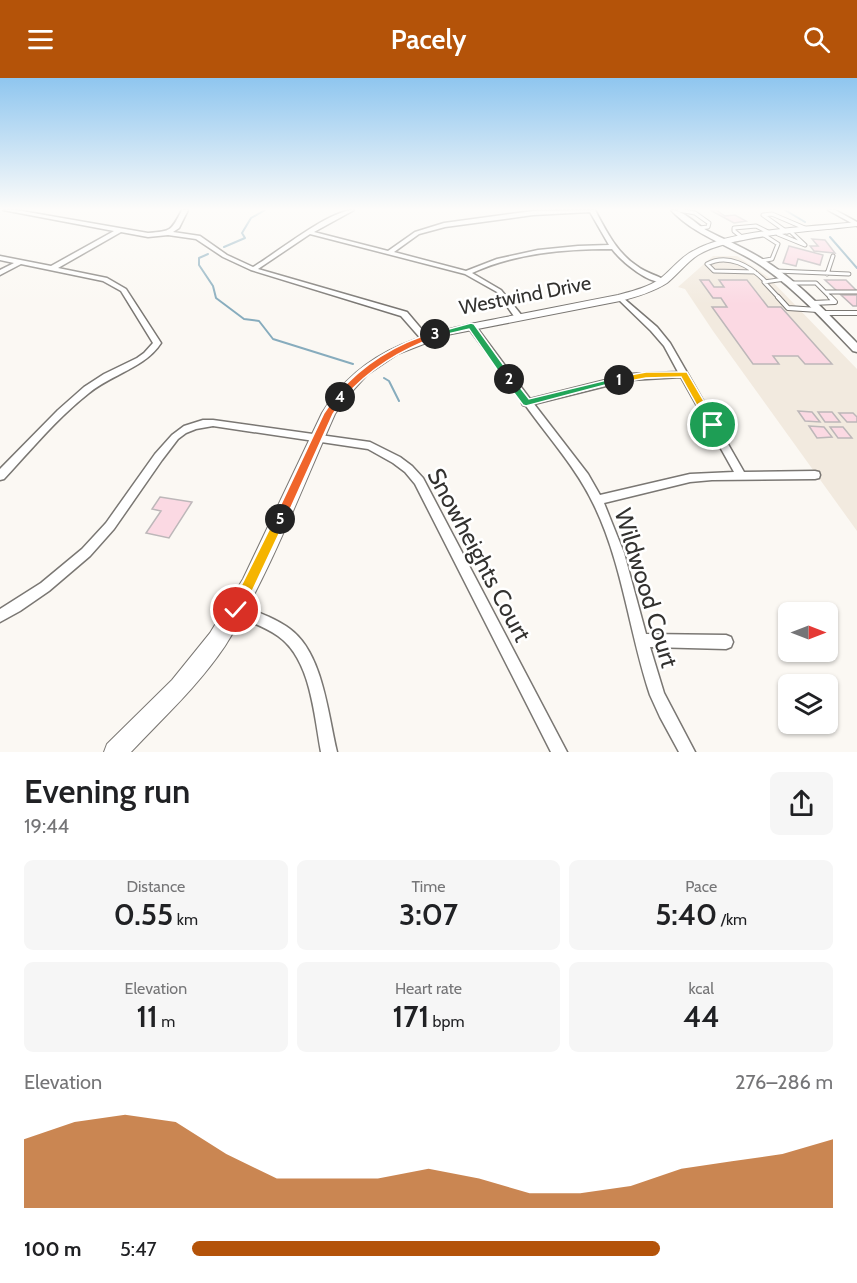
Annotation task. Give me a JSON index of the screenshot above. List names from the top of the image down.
{
  "streets": {
    "main road": ["Westwind Drive"],
    "street": ["Snowheights Court", "Wildwood Court"]
  },
  "crossings": [
    ["Westwind Drive", "Snowheights Court"],
    ["Westwind Drive", "Wildwood Court"]
  ],
  "north": "right",
  "page": {
    "header": "Pacely",
    "pins": [
      "3",
      "2",
      "1",
      "4",
      "5"
    ],
    "heading": ["Evening run", "19:44"],
    "stats": [
      ["Distance", "0.55 km"],
      ["Time", "3:07"],
      ["Pace", "5:40 /km"],
      ["Elevation", "11 m"],
      ["Heart rate", "171 bpm"],
      ["kcal", "44"]
    ],
    "chart": ["Elevation", "276–286 m"],
    "list": [
      {
        "name": "100 m",
        "note": "5:47"
      }
    ]
  }
}
